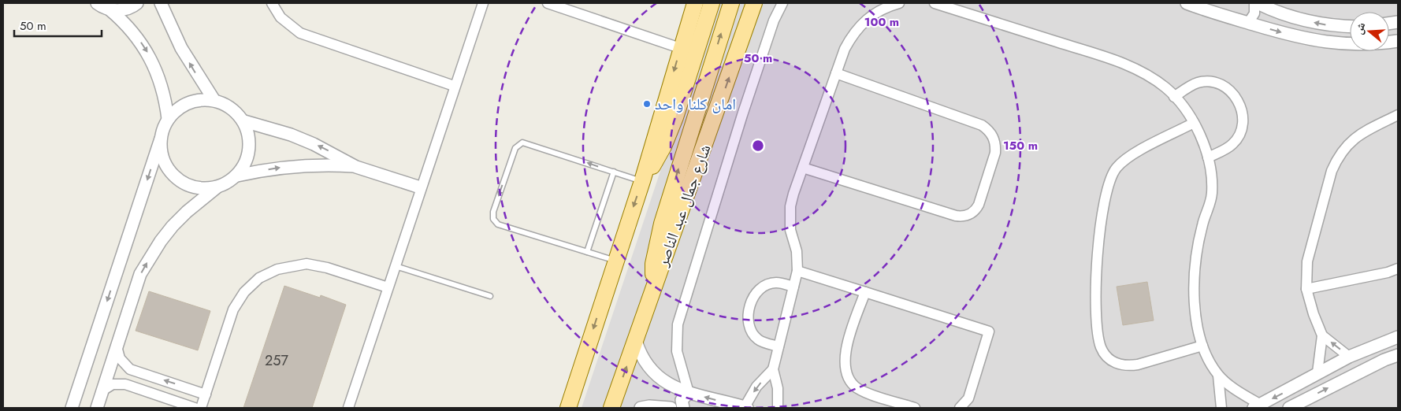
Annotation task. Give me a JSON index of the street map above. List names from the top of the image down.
{
  "streets": {
    "main road": ["شارع جمال عبد الناصر"]
  },
  "places": ["امان كلنا واحد"],
  "house_numbers": ["257"],
  "scale_bar": "50 m",
  "north": "left",
  "rings": ["100 m", "50 m", "150 m"]
}
